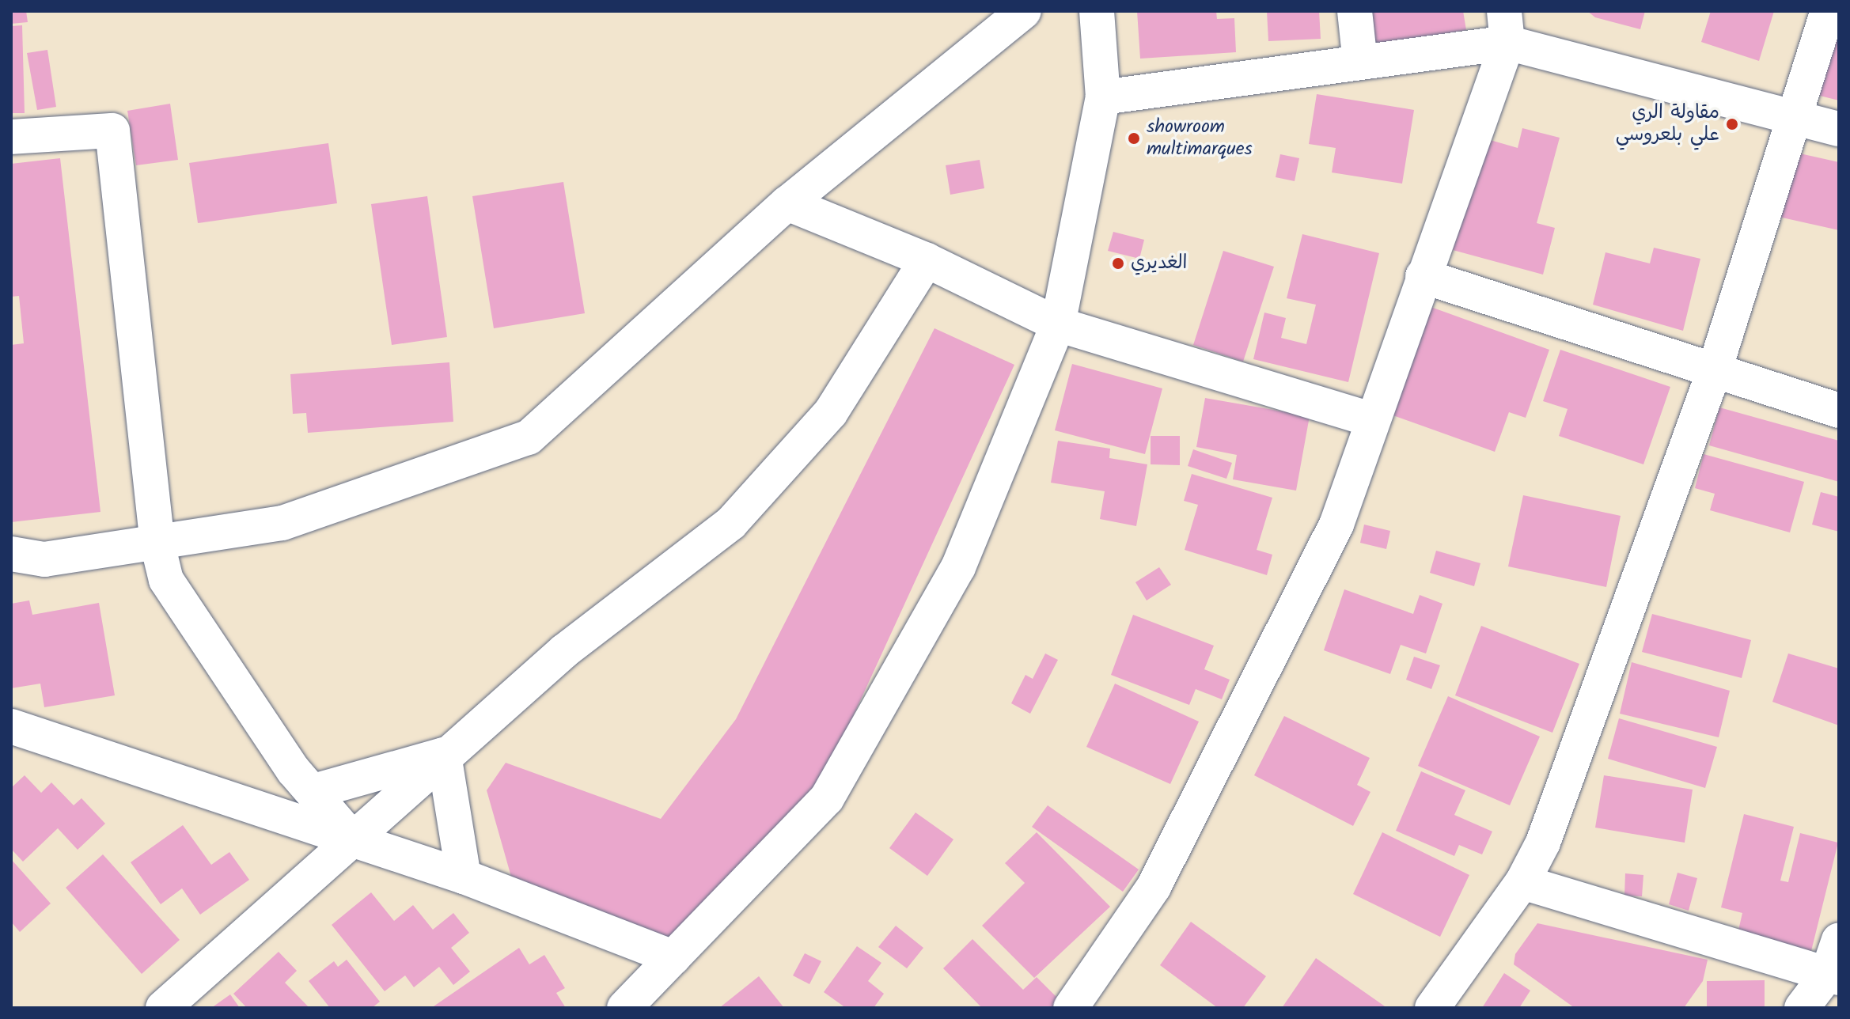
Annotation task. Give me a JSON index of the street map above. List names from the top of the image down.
{
  "places": ["مقاولة الري علي بلعروسي", "showroom multimarques", "الغديري"]
}
